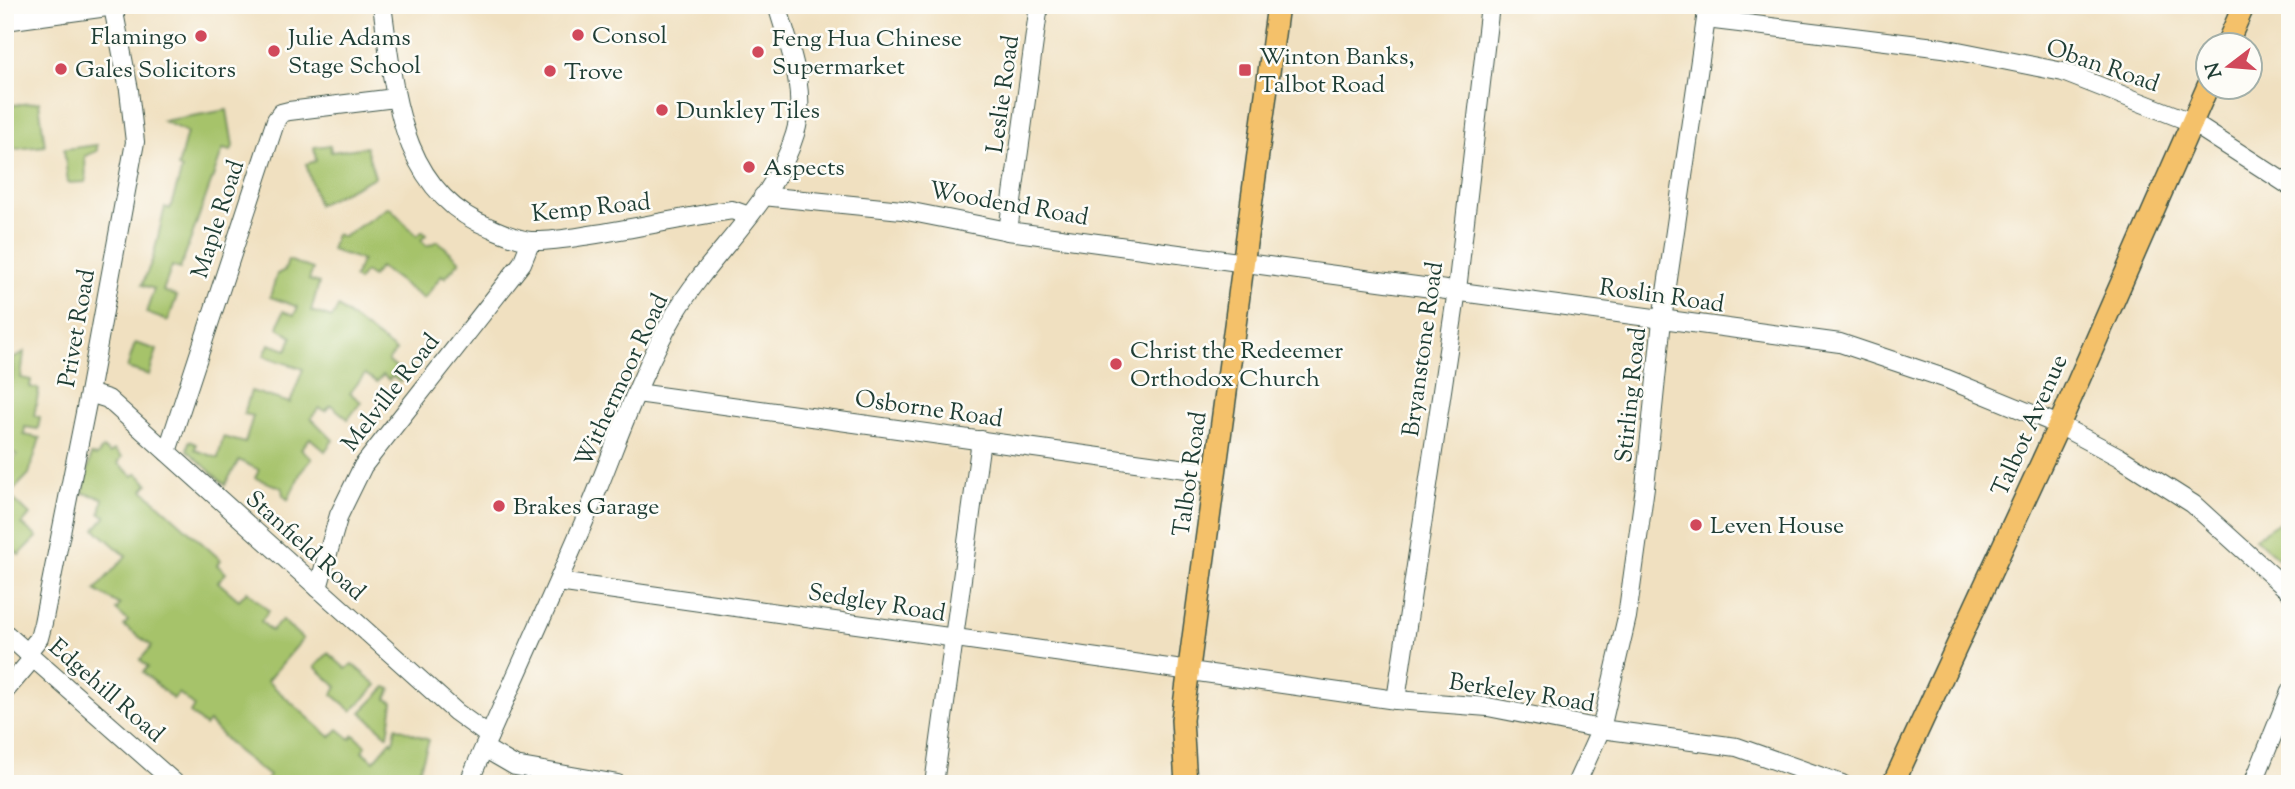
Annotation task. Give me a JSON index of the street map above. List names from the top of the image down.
{
  "streets": {
    "main road": ["Talbot Avenue", "Talbot Road"],
    "street": [
      "Oban Road",
      "Leslie Road",
      "Woodend Road",
      "Kemp Road",
      "Maple Road",
      "Roslin Road",
      "Privet Road",
      "Bryanstone Road",
      "Withermoor Road",
      "Melville Road",
      "Stirling Road",
      "Osborne Road",
      "Stanfield Road",
      "Sedgley Road",
      "Edgehill Road",
      "Berkeley Road"
    ]
  },
  "crossings": [
    ["Oban Road", "Stirling Road"],
    ["Oban Road", "Talbot Avenue"],
    ["Leslie Road", "Woodend Road"],
    ["Woodend Road", "Roslin Road"],
    ["Woodend Road", "Withermoor Road"],
    ["Woodend Road", "Talbot Road"],
    ["Kemp Road", "Maple Road"],
    ["Kemp Road", "Withermoor Road"],
    ["Kemp Road", "Melville Road"],
    ["Maple Road", "Stanfield Road"],
    ["Roslin Road", "Bryanstone Road"],
    ["Roslin Road", "Stirling Road"],
    ["Roslin Road", "Talbot Avenue"],
    ["Roslin Road", "Talbot Road"],
    ["Privet Road", "Stanfield Road"],
    ["Privet Road", "Edgehill Road"],
    ["Bryanstone Road", "Berkeley Road"],
    ["Withermoor Road", "Osborne Road"],
    ["Withermoor Road", "Stanfield Road"],
    ["Withermoor Road", "Sedgley Road"],
    ["Melville Road", "Stanfield Road"],
    ["Stirling Road", "Berkeley Road"],
    ["Osborne Road", "Talbot Road"],
    ["Talbot Road", "Sedgley Road"],
    ["Talbot Road", "Berkeley Road"],
    ["Sedgley Road", "Berkeley Road"]
  ],
  "places": {
    "other": [
      "Consol",
      "Flamingo",
      "Julie Adams Stage School",
      "Feng Hua Chinese Supermarket",
      "Gales Solicitors",
      "Trove",
      "Dunkley Tiles",
      "Aspects",
      "Christ the Redeemer Orthodox Church",
      "Brakes Garage",
      "Leven House"
    ],
    "transit": ["Winton Banks, Talbot Road"]
  },
  "north": "left"
}
